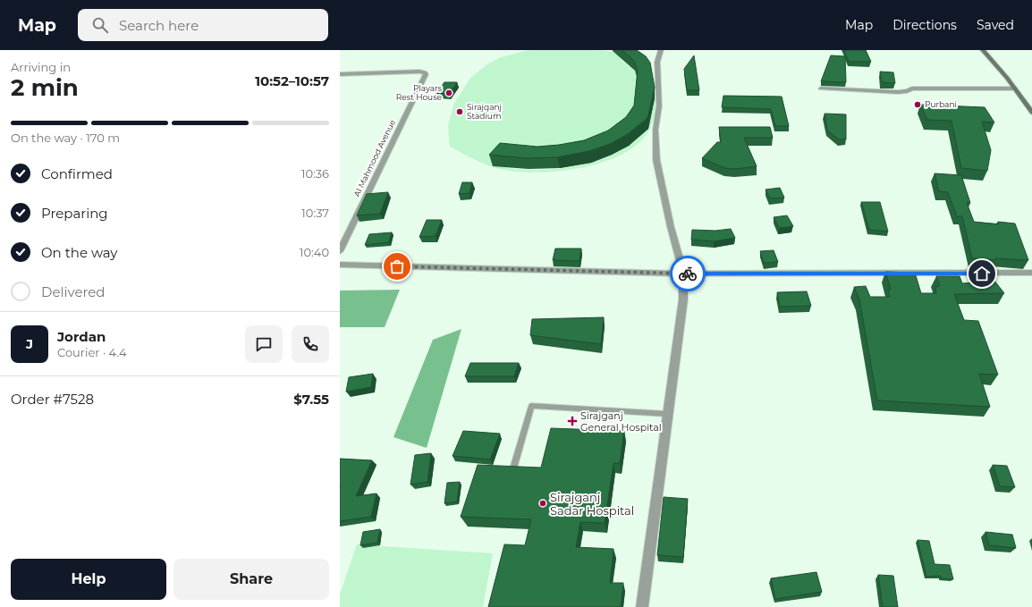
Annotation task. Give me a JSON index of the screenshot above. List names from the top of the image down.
{
  "streets": {
    "street": ["Al Mahmood Avenue"]
  },
  "places": {
    "other": [
      "Playars Rest House",
      "Purbani",
      "Sirajganj Stadium",
      "Sirajganj Sadar Hospital"
    ],
    "health": ["Sirajganj General Hospital"]
  },
  "page": {
    "header": "Map",
    "search": "Search here",
    "nav": ["Map", "Directions", "Saved"],
    "heading": ["2 min", "Arriving in", "10:52–10:57"],
    "panel": [
      "Jordan",
      "Courier · 4.4",
      "Order #7528",
      "$7.55"
    ],
    "bar": "On the way · 170 m",
    "list": [
      ["Confirmed", "10:36"],
      ["Preparing", "10:37"],
      ["On the way", "10:40"],
      "Delivered"
    ],
    "round": "J",
    "buttons": ["Help", "Share"]
  }
}
